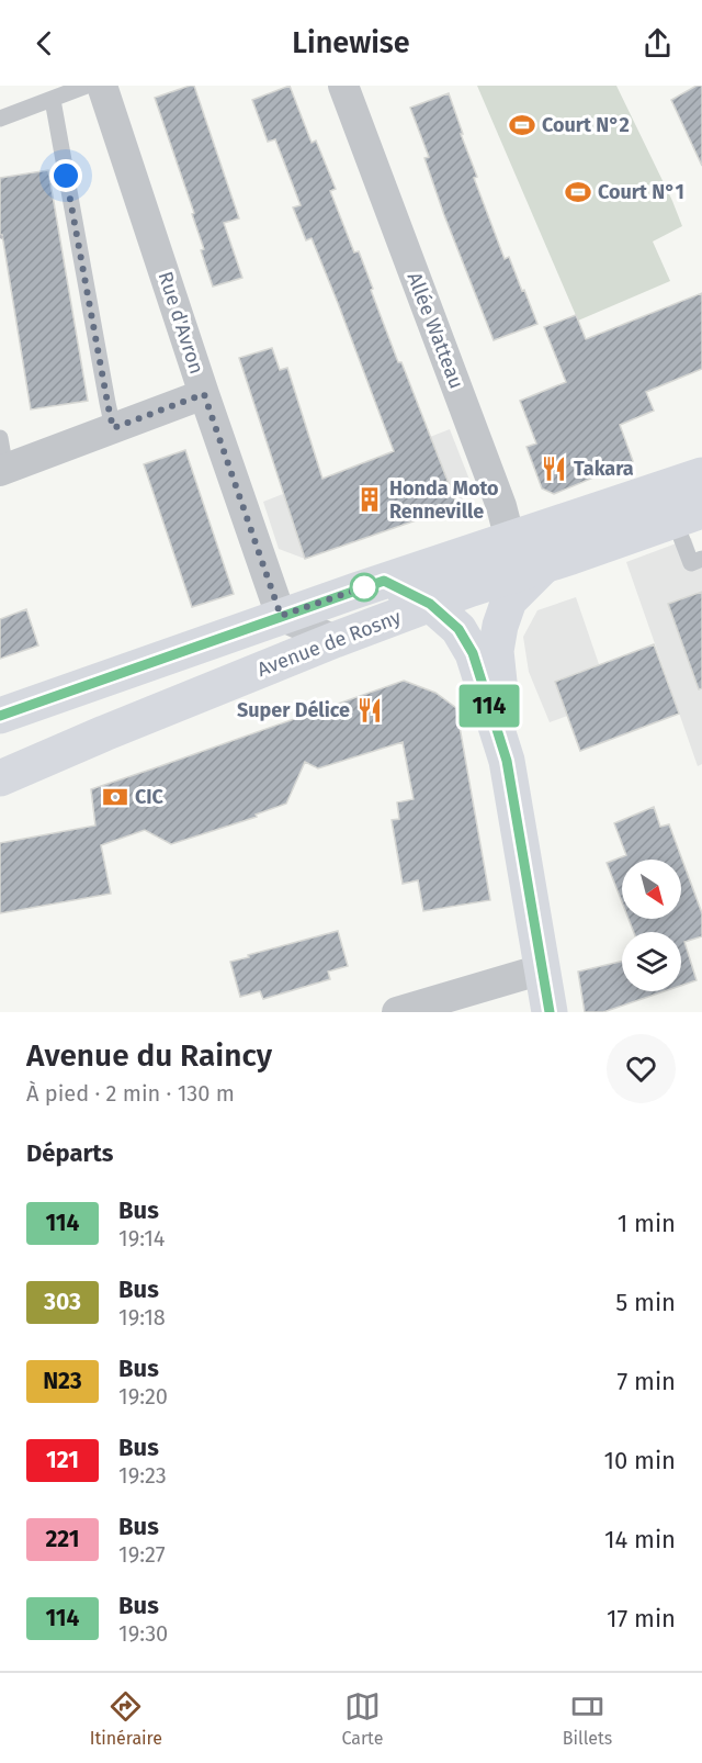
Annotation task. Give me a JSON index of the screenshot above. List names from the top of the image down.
{
  "streets": {
    "main road": ["Avenue de Rosny"],
    "street": ["Rue d'Avron", "Allée Watteau"]
  },
  "crossings": [
    ["Rue d'Avron", "Avenue de Rosny"],
    ["Allée Watteau", "Avenue de Rosny"]
  ],
  "places": {
    "sports": ["Court N°2", "Court N°1"],
    "restaurant": ["Takara", "Super Délice"],
    "building": ["Honda Moto Renneville"],
    "bank": ["CIC"]
  },
  "lines": ["bus line 114"],
  "north": "bottom right",
  "page": {
    "header": "Linewise",
    "on_map": "114",
    "heading": [
      ["Avenue du Raincy", "À pied · 2 min · 130 m"],
      "Départs"
    ],
    "list": [
      {
        "mark": "114",
        "name": "Bus",
        "note": "19:14",
        "value": "1 min"
      },
      {
        "mark": "303",
        "name": "Bus",
        "note": "19:18",
        "value": "5 min"
      },
      {
        "mark": "N23",
        "name": "Bus",
        "note": "19:20",
        "value": "7 min"
      },
      {
        "mark": "121",
        "name": "Bus",
        "note": "19:23",
        "value": "10 min"
      },
      {
        "mark": "221",
        "name": "Bus",
        "note": "19:27",
        "value": "14 min"
      },
      {
        "mark": "114",
        "name": "Bus",
        "note": "19:30",
        "value": "17 min"
      }
    ],
    "tabs": ["Itinéraire", "Carte", "Billets"]
  }
}
